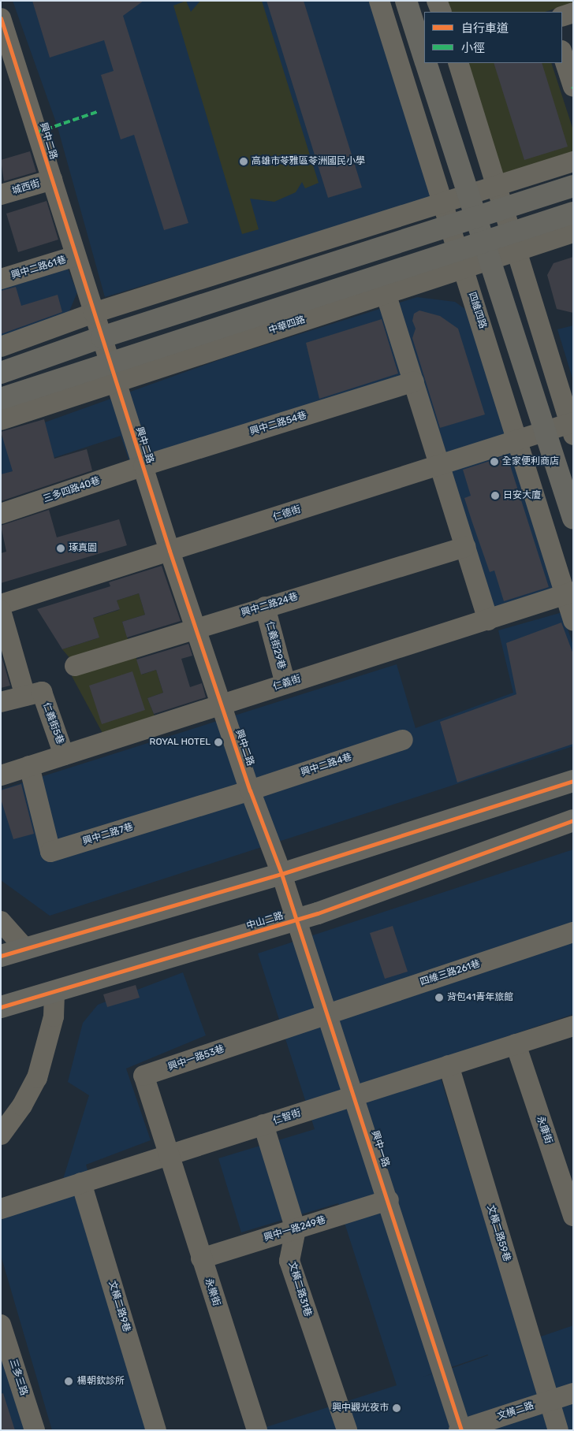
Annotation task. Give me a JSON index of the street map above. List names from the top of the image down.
{
  "streets": {
    "main road": ["中華四路", "中山二路"],
    "street": [
      "興中二路",
      "城西街",
      "興中二路61巷",
      "四維四路",
      "興中二路54巷",
      "三多四路40巷",
      "仁德街",
      "興中二路24巷",
      "仁義街29巷",
      "仁義街",
      "仁義街5巷",
      "興中二路4巷",
      "興中二路7巷",
      "四維三路261巷",
      "興中一路53巷",
      "仁智街",
      "永康街",
      "興中一路",
      "興中一路249巷",
      "文橫二路59巷",
      "文橫二路31巷",
      "永樂街",
      "文橫二路9巷",
      "三多三路",
      "文橫二路"
    ]
  },
  "crossings": [
    ["興中二路", "城西街"],
    ["興中二路", "興中二路61巷"],
    ["興中二路", "中華四路"],
    ["興中二路", "興中二路54巷"],
    ["興中二路", "三多四路40巷"],
    ["興中二路", "仁德街"],
    ["興中二路", "興中二路24巷"],
    ["興中二路", "仁義街"],
    ["興中二路", "興中二路4巷"],
    ["興中二路", "興中二路7巷"],
    ["興中二路", "興中一路"],
    ["四維四路", "中華四路"],
    ["四維四路", "仁德街"],
    ["四維四路", "仁義街"],
    ["興中二路54巷", "三多四路40巷"],
    ["興中二路24巷", "仁義街29巷"],
    ["仁義街29巷", "仁義街"],
    ["仁義街", "仁義街5巷"],
    ["仁義街", "興中二路7巷"],
    ["興中二路4巷", "興中二路7巷"],
    ["中山二路", "興中一路"],
    ["四維三路261巷", "興中一路53巷"],
    ["四維三路261巷", "興中一路"],
    ["興中一路53巷", "仁智街"],
    ["興中一路53巷", "興中一路"],
    ["興中一路53巷", "永樂街"],
    ["仁智街", "永康街"],
    ["仁智街", "興中一路"],
    ["仁智街", "文橫二路59巷"],
    ["仁智街", "文橫二路31巷"],
    ["仁智街", "永樂街"],
    ["仁智街", "文橫二路9巷"],
    ["興中一路", "興中一路249巷"],
    ["興中一路", "文橫二路"],
    ["興中一路249巷", "文橫二路31巷"],
    ["興中一路249巷", "永樂街"],
    ["文橫二路59巷", "文橫二路"]
  ],
  "places": [
    "高雄市苓雅區苓洲國民小學",
    "全家便利商店",
    "日安大廈",
    "琢真園",
    "ROYAL HOTEL",
    "背包41青年旅館",
    "楊朝欽診所",
    "興中觀光夜市"
  ],
  "legend": ["自行車道", "小徑"]
}
